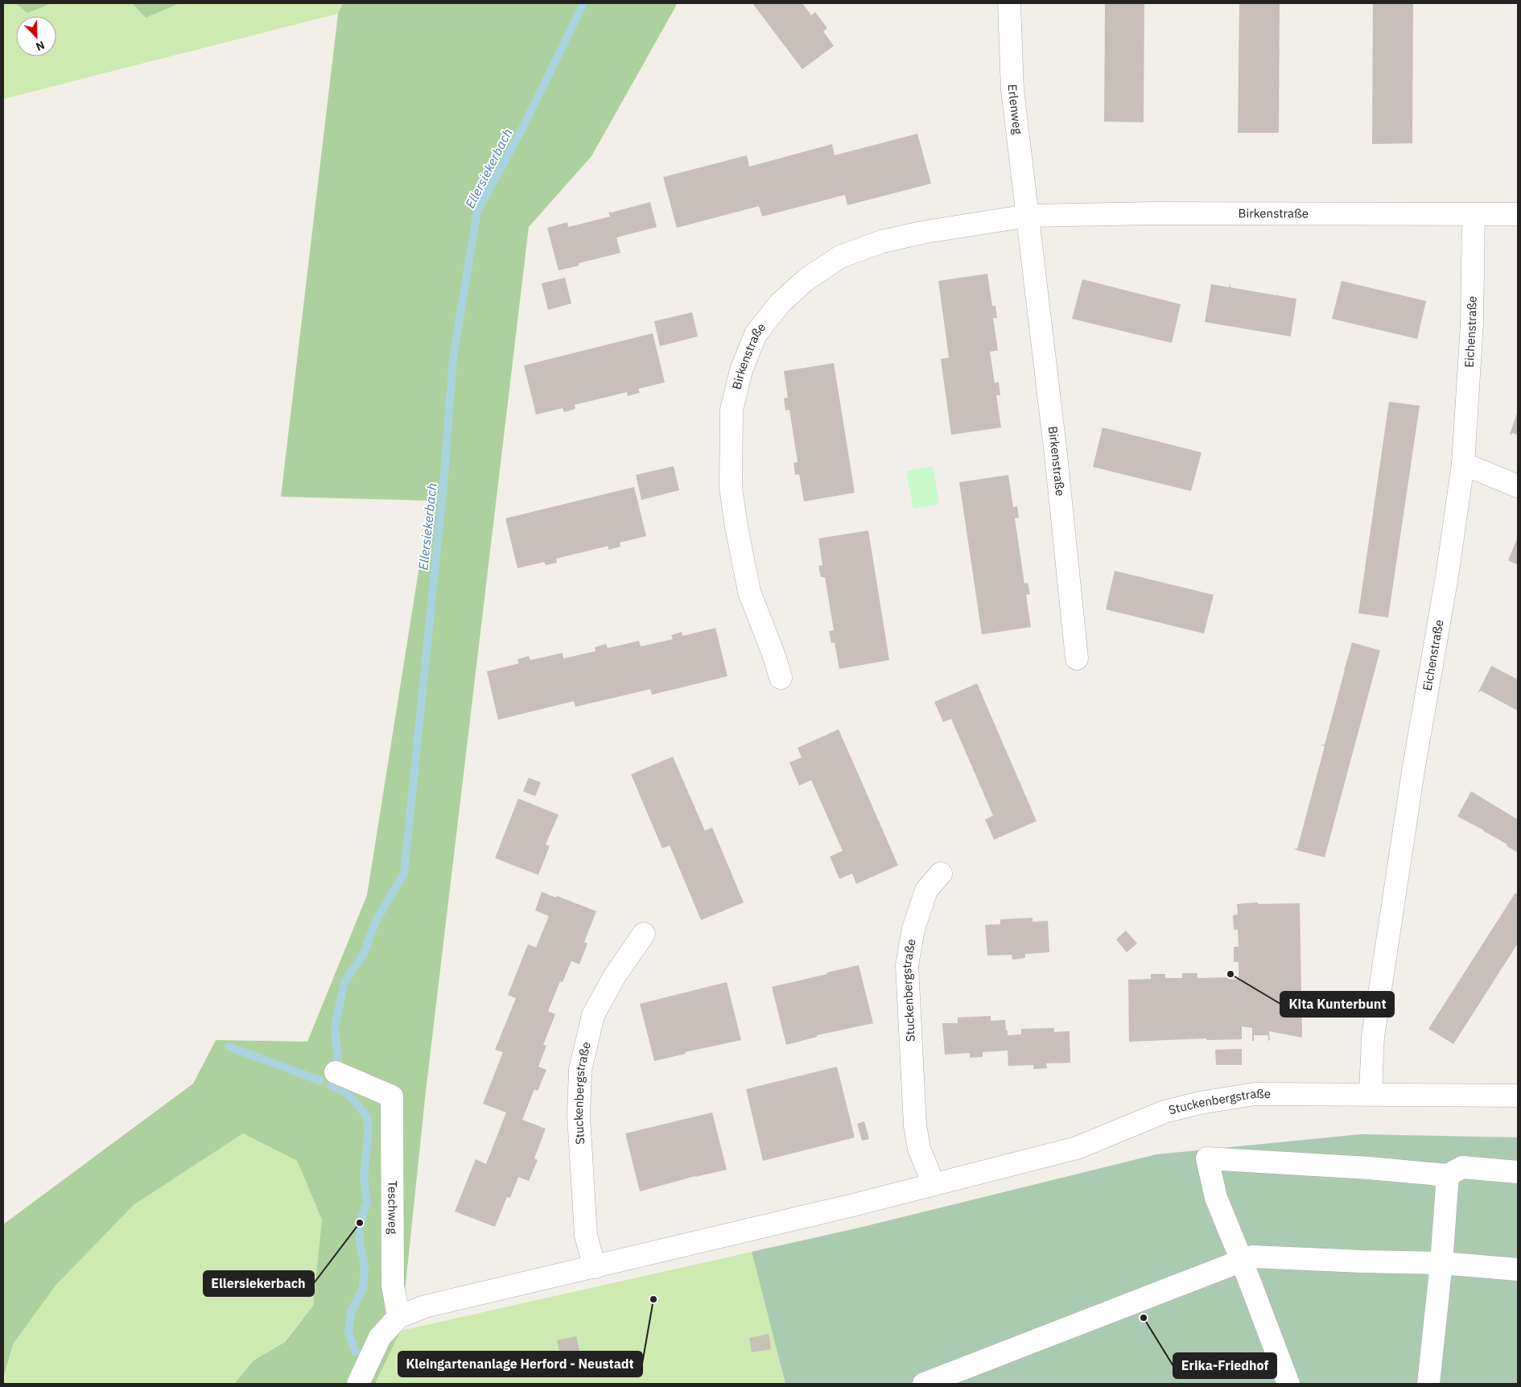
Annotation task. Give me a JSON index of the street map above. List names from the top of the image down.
{
  "streets": {
    "street": [
      "Erlenweg",
      "Birkenstraße",
      "Eichenstraße",
      "Stuckenbergstraße",
      "Teschweg"
    ]
  },
  "crossings": [
    ["Erlenweg", "Birkenstraße"],
    ["Birkenstraße", "Eichenstraße"],
    ["Eichenstraße", "Stuckenbergstraße"],
    ["Stuckenbergstraße", "Teschweg"]
  ],
  "water": ["Ellersiekerbach"],
  "places": [
    "Kita Kunterbunt",
    "Ellersiekerbach",
    "Kleingartenanlage Herford - Neustadt",
    "Erika-Friedhof"
  ],
  "north": "bottom right"
}
